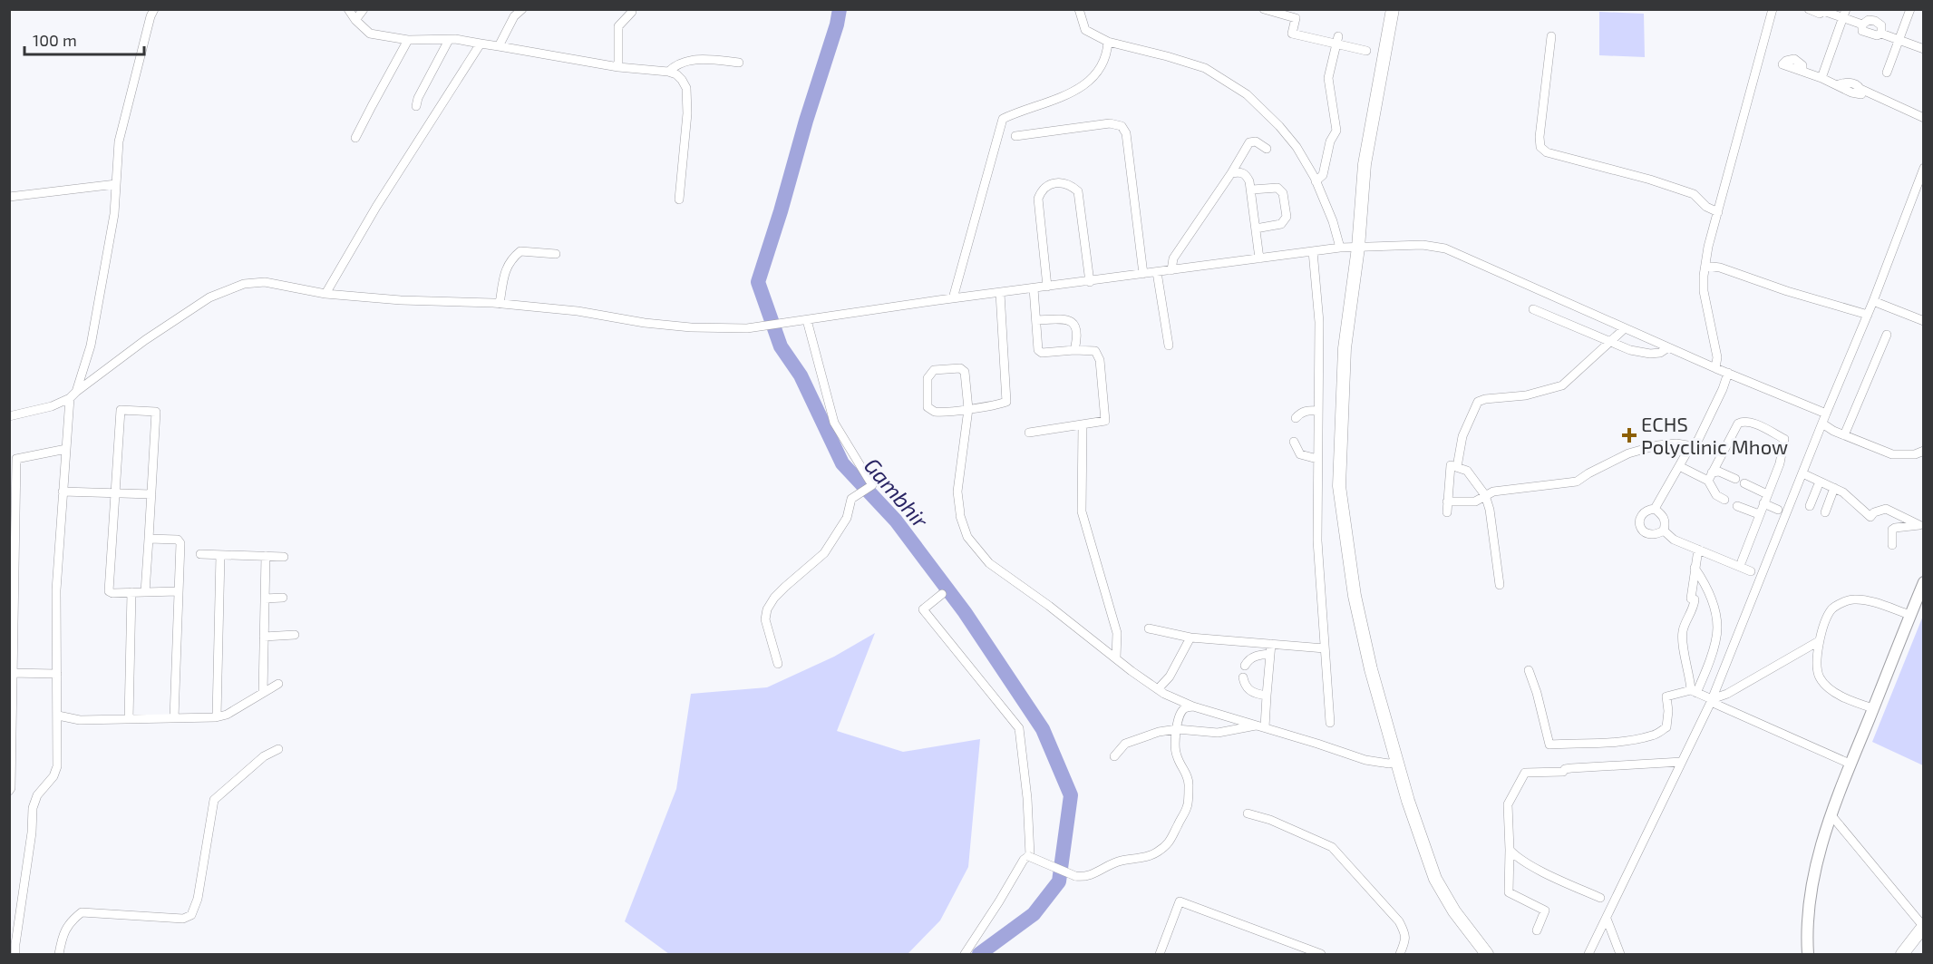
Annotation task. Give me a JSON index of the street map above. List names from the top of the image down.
{
  "water": ["Gambhir"],
  "places": {
    "health": ["ECHS Polyclinic Mhow"]
  },
  "scale_bar": "100 m"
}
